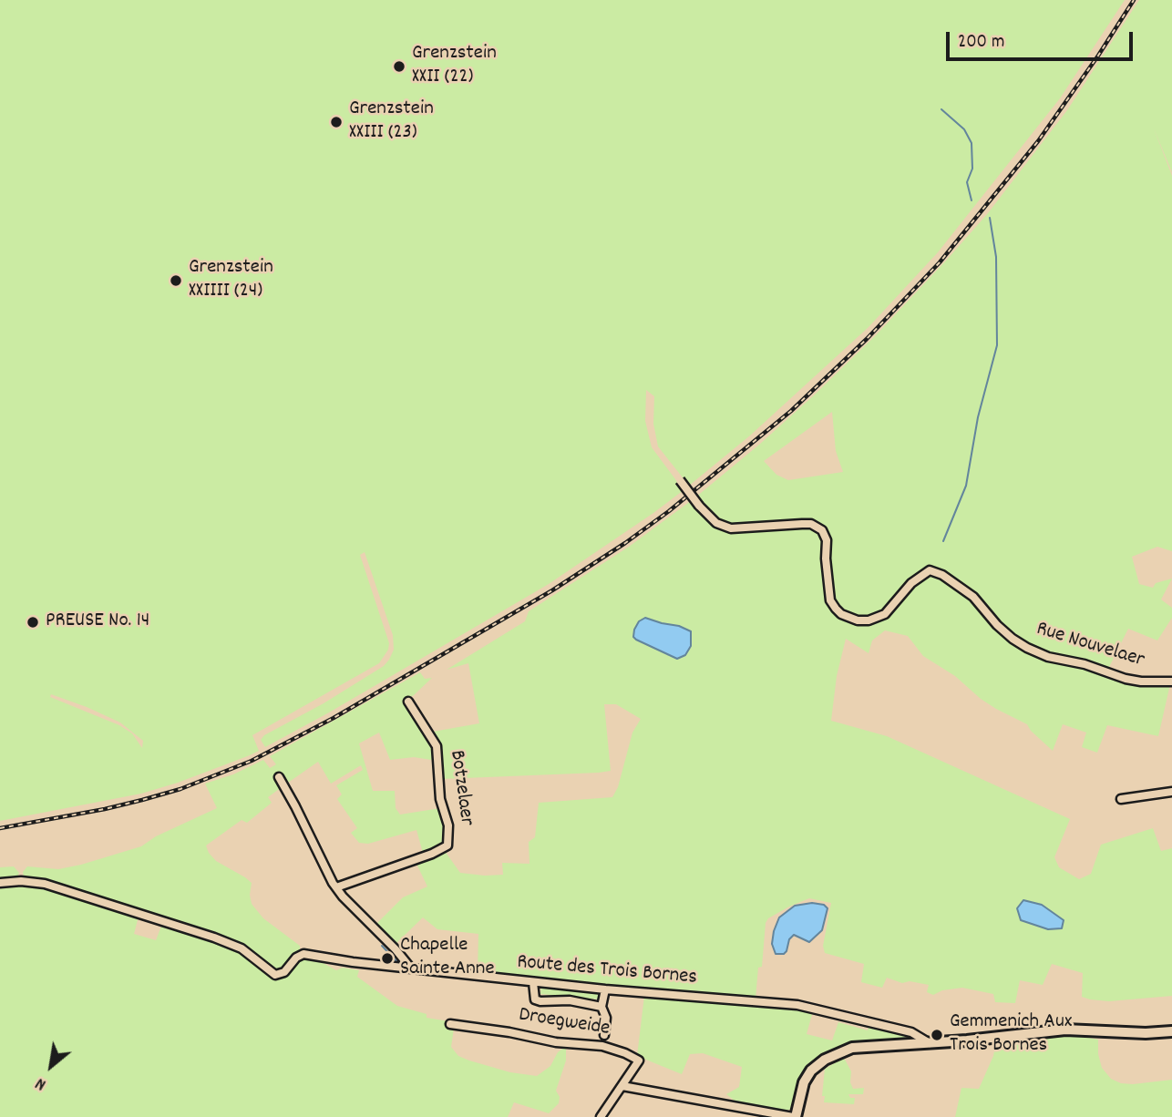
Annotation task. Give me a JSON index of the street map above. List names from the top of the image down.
{
  "streets": {
    "street": [
      "Rue Nouvelaer",
      "Botzelaer",
      "Route des Trois Bornes",
      "Droegweide"
    ]
  },
  "places": [
    "Grenzstein XXII (22)",
    "Grenzstein XXIII (23)",
    "Grenzstein XXIIII (24)",
    "PREUSE No. 14",
    "Chapelle Sainte Anne",
    "Gemmenich Aux Trois Bornes"
  ],
  "scale_bar": "200 m",
  "north": "bottom left"
}
